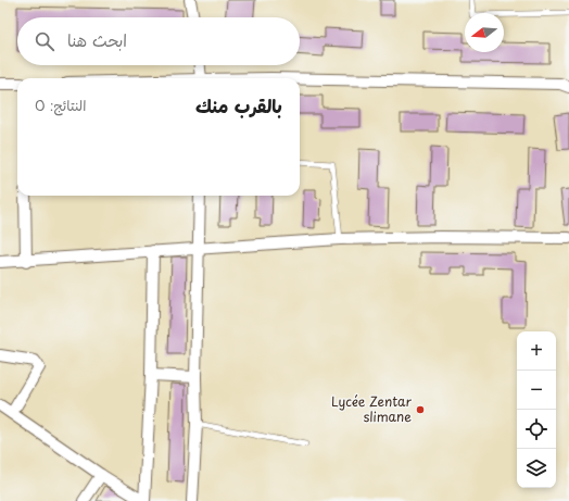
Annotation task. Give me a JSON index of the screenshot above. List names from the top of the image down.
{
  "places": ["Lycée Zentar slimane"],
  "north": "left",
  "page": {
    "search": "ابحث هنا",
    "heading": ["بالقرب منك", "النتائج: 0"],
    "map_buttons": ["+", "−"]
  }
}
